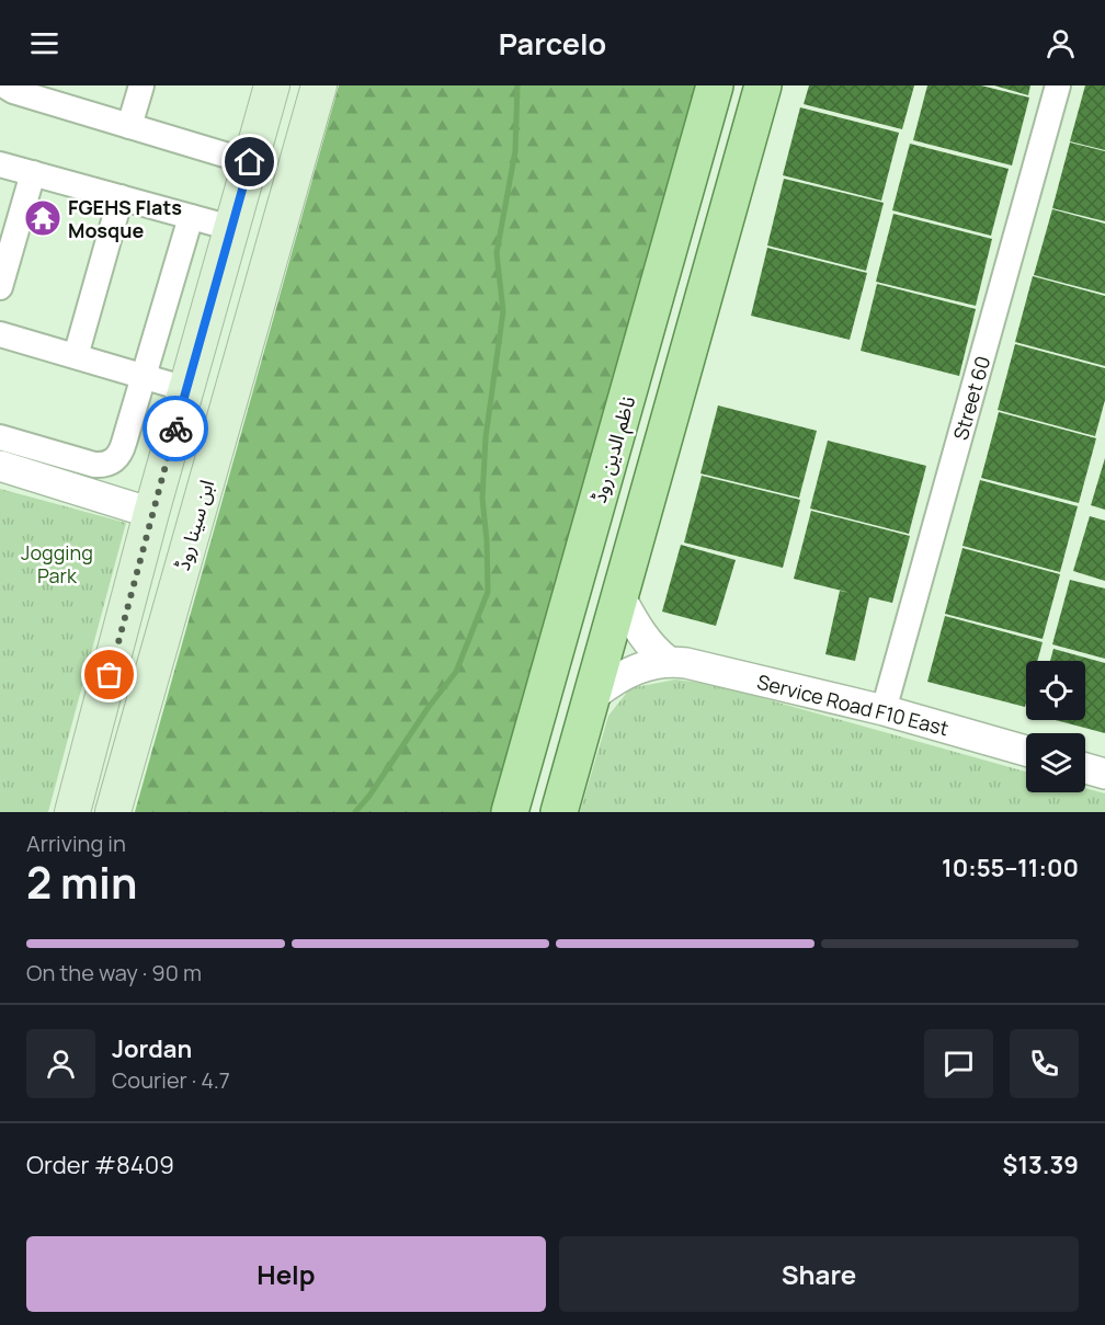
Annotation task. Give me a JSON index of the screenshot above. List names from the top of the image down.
{
  "streets": {
    "main road": ["ناظم الدین روڈ", "ابن سینا روڈ"],
    "street": ["Street 60", "Service Road F10 East"]
  },
  "crossings": [
    ["Street 60", "Service Road F10 East"]
  ],
  "parks": ["Jogging Park"],
  "places": {
    "temple": ["FGEHS Flats Mosque"]
  },
  "page": {
    "header": "Parcelo",
    "heading": ["2 min", "Arriving in", "10:55–11:00"],
    "panel": [
      "Jordan",
      "Courier · 4.7",
      "Order #8409",
      "$13.39"
    ],
    "bar": "On the way · 90 m",
    "buttons": ["Help", "Share"]
  }
}
